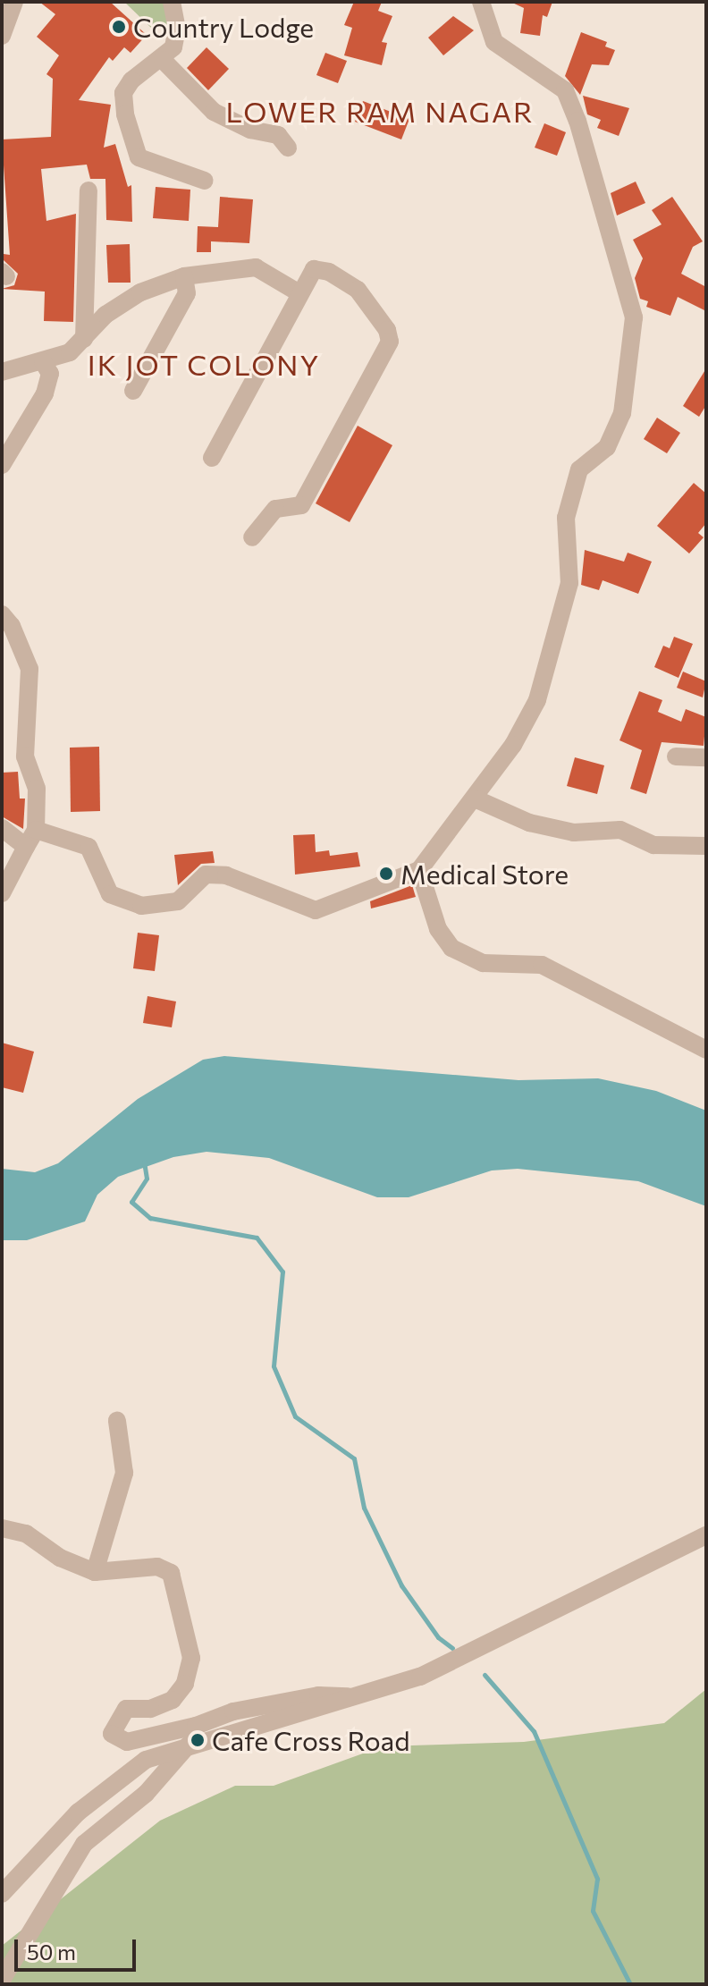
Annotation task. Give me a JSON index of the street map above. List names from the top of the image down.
{
  "districts": ["LOWER RAM NAGAR", "IK JOT COLONY"],
  "places": ["Country Lodge", "Medical Store", "Cafe Cross Road"],
  "scale_bar": "50 m"
}
